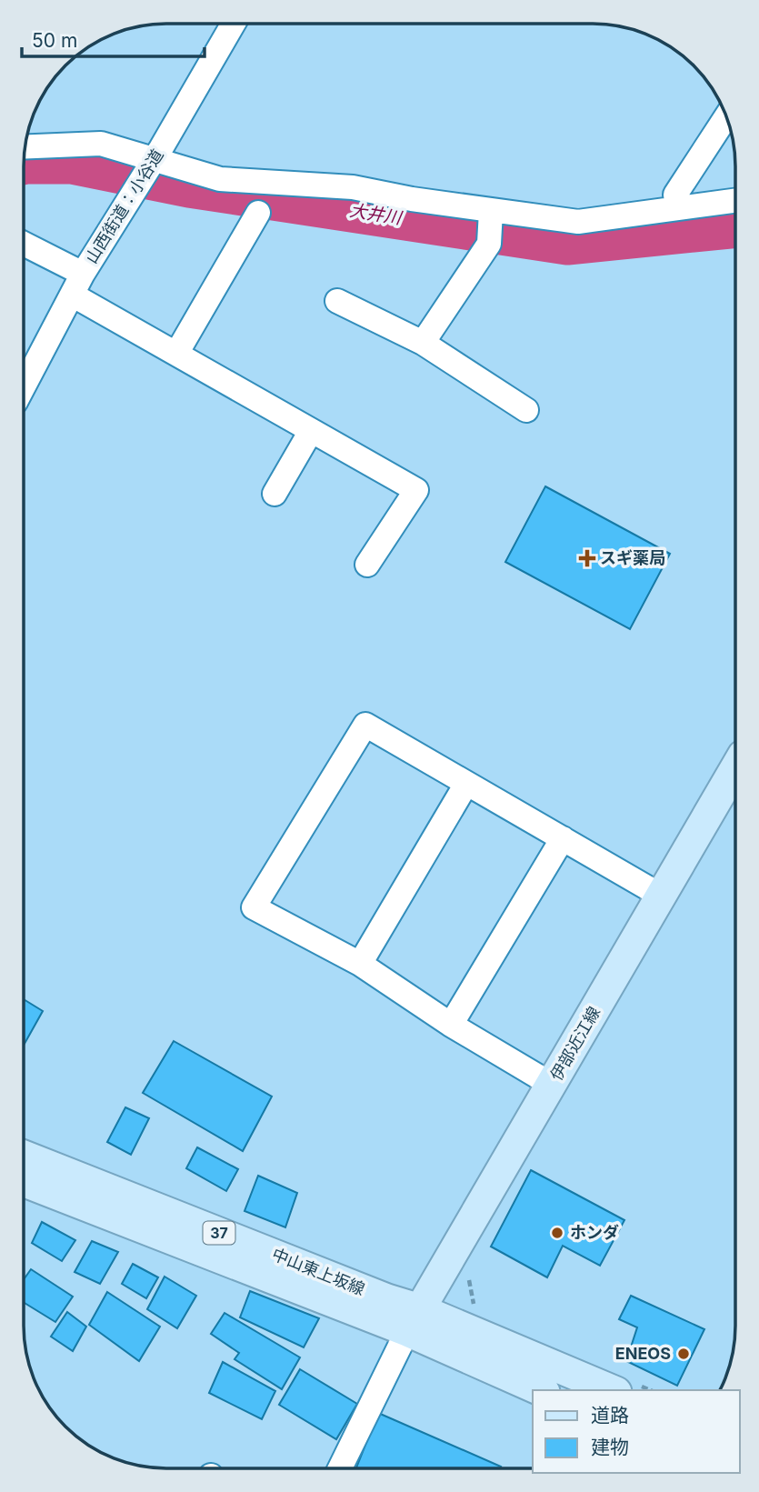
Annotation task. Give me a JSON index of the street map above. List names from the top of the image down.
{
  "streets": {
    "main road": ["伊部近江線", "37", "中山東上坂線"],
    "street": ["山西街道：小谷道"]
  },
  "crossings": [
    ["伊部近江線", "中山東上坂線"]
  ],
  "water": ["大井川"],
  "places": {
    "health": ["スギ薬局"],
    "other": ["ホンダ", "ENEOS"]
  },
  "legend": ["道路", "建物"],
  "scale_bar": "50 m"
}
